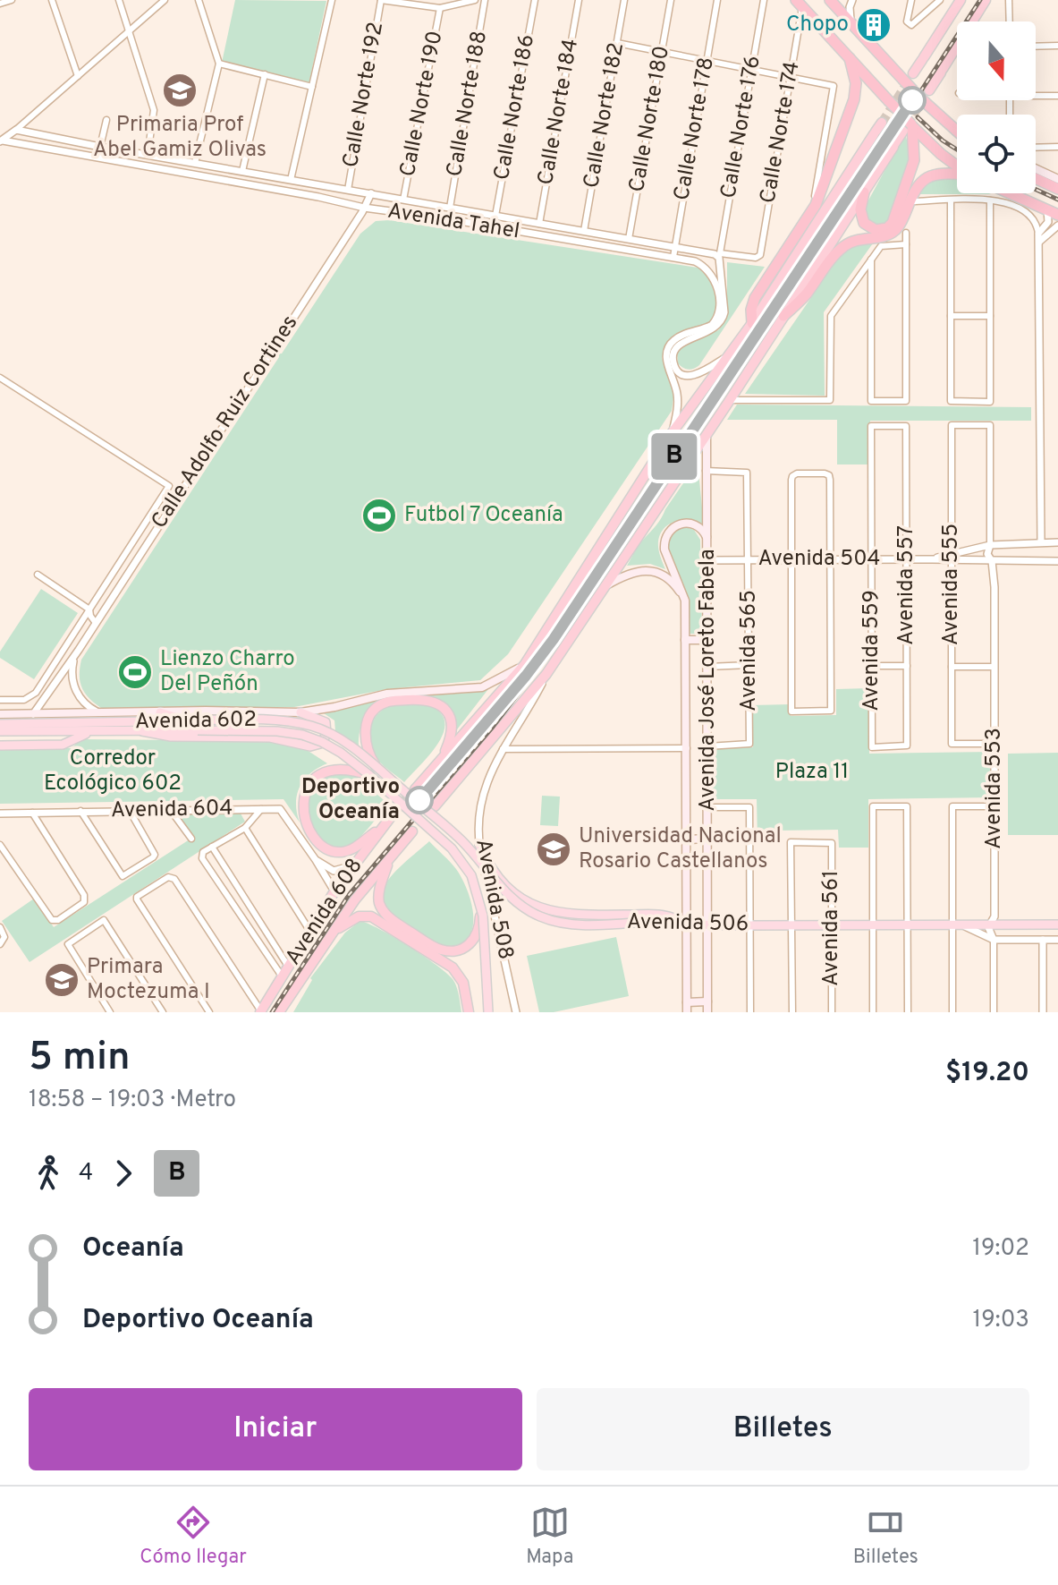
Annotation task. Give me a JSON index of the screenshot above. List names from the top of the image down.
{
  "streets": {
    "highway": ["Avenida 608"],
    "main road": [
      "Avenida José Loreto Fabela",
      "Avenida 602",
      "Avenida 508",
      "Avenida 506"
    ],
    "street": [
      "Calle Norte 192",
      "Calle Norte 190",
      "Calle Norte 188",
      "Calle Norte 186",
      "Calle Norte 184",
      "Calle Norte 182",
      "Calle Norte 180",
      "Calle Norte 176",
      "Calle Norte 178",
      "Calle Norte 174",
      "Avenida Tahel",
      "Calle Adolfo Ruiz Cortines",
      "Avenida 504",
      "Avenida 555",
      "Avenida 557",
      "Avenida 565",
      "Avenida 559",
      "Avenida 553",
      "Avenida 604",
      "Avenida 561"
    ]
  },
  "crossings": [
    ["Calle Norte 192", "Avenida Tahel"],
    ["Calle Norte 190", "Avenida Tahel"],
    ["Calle Norte 188", "Avenida Tahel"],
    ["Calle Norte 186", "Avenida Tahel"],
    ["Calle Norte 184", "Avenida Tahel"],
    ["Calle Norte 182", "Avenida Tahel"],
    ["Calle Norte 180", "Avenida Tahel"],
    ["Calle Norte 176", "Avenida Tahel"],
    ["Calle Norte 178", "Avenida Tahel"],
    ["Calle Norte 174", "Avenida Tahel"],
    ["Avenida Tahel", "Calle Adolfo Ruiz Cortines"],
    ["Avenida 504", "Avenida 555"],
    ["Avenida 504", "Avenida 557"],
    ["Avenida 504", "Avenida 565"],
    ["Avenida 504", "Avenida 559"],
    ["Avenida 504", "Avenida José Loreto Fabela"],
    ["Avenida 504", "Avenida 553"],
    ["Avenida 555", "Avenida 553"],
    ["Avenida 557", "Avenida 559"],
    ["Avenida 565", "Avenida José Loreto Fabela"],
    ["Avenida José Loreto Fabela", "Avenida 506"],
    ["Avenida 602", "Avenida 508"],
    ["Avenida 602", "Avenida 506"],
    ["Avenida 553", "Avenida 506"],
    ["Avenida 604", "Avenida 608"],
    ["Avenida 508", "Avenida 506"],
    ["Avenida 506", "Avenida 561"]
  ],
  "parks": ["Corredor Ecológico 602", "Plaza 11"],
  "places": {
    "building": ["Chopo"],
    "school or university": ["Primaria Prof Abel Gamiz Olivas", "Universidad Nacional Rosario Castellanos", "Primara Moctezuma I"],
    "sports": ["Futbol 7 Oceanía", "Lienzo Charro Del Peñón"],
    "other": ["Deportivo Oceanía"]
  },
  "lines": ["metro line B"],
  "north": "bottom",
  "page": {
    "on_map": "B",
    "heading": ["5 min", "18:58 – 19:03 · Metro", "$19.20"],
    "legs": ["4", "B"],
    "list": [
      {
        "name": "Oceanía",
        "value": "19:02"
      },
      {
        "name": "Deportivo Oceanía",
        "value": "19:03"
      }
    ],
    "buttons": ["Iniciar", "Billetes"],
    "tabs": ["Cómo llegar", "Mapa", "Billetes"]
  }
}
